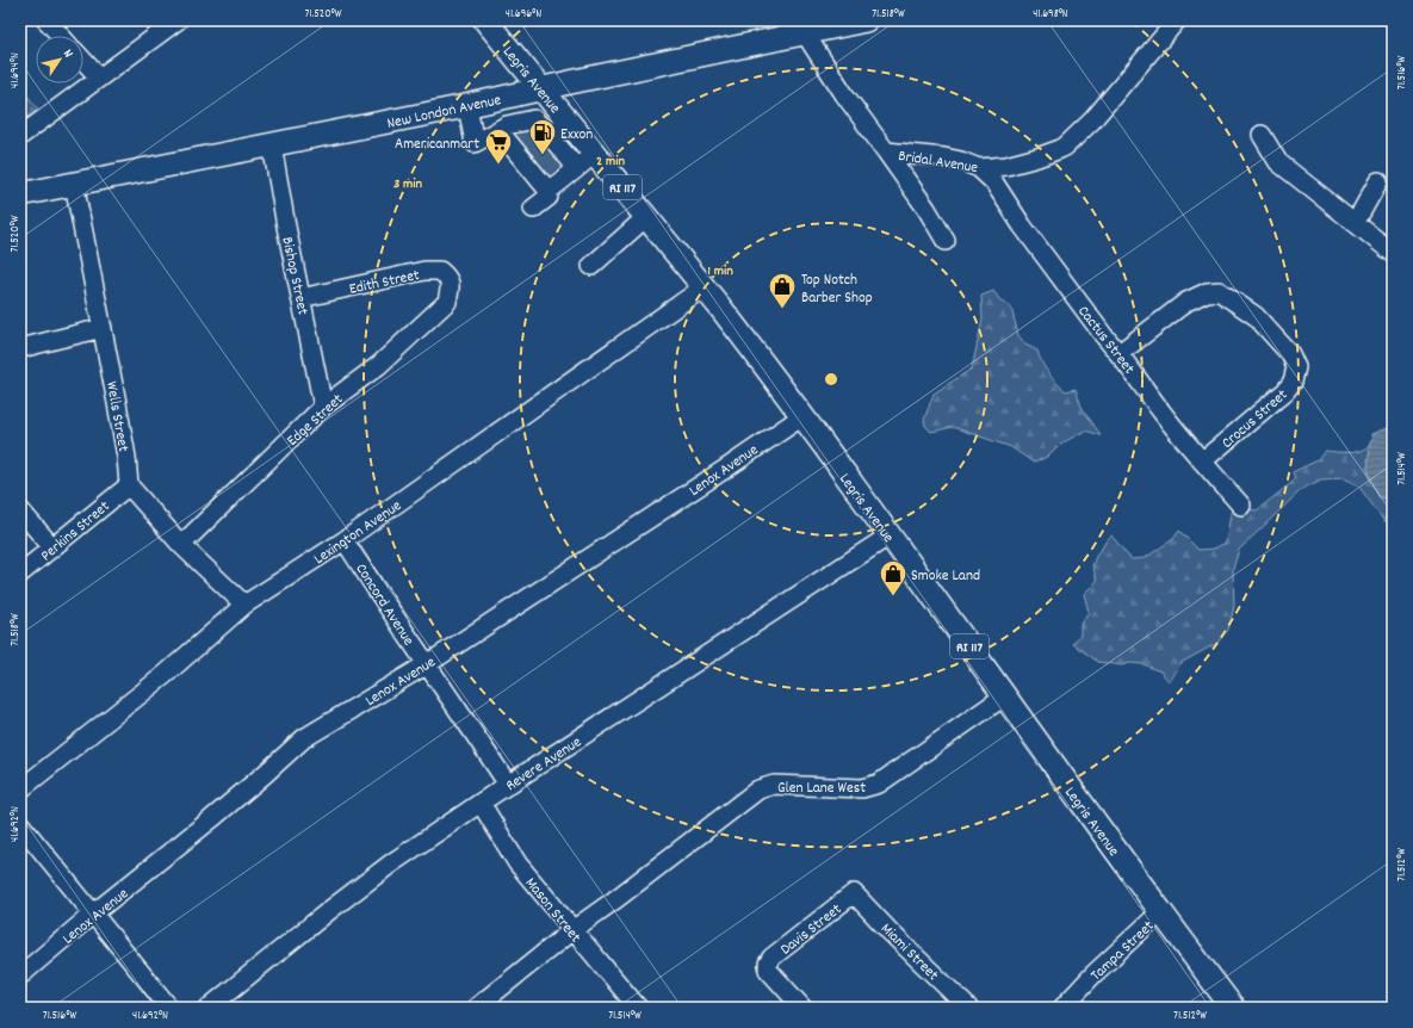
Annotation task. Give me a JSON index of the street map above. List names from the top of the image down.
{
  "streets": {
    "main road": ["Legris Avenue", "New London Avenue", "RI 117"],
    "street": [
      "Bridal Avenue",
      "Bishop Street",
      "Edith Street",
      "Cactus Street",
      "Wells Street",
      "Crocus Street",
      "Edge Street",
      "Lenox Avenue",
      "Perkins Street",
      "Lexington Avenue",
      "Concord Avenue",
      "Revere Avenue",
      "Glen Lane West",
      "Mason Street",
      "Davis Street",
      "Tampa Street",
      "Miami Street"
    ]
  },
  "crossings": [
    ["Legris Avenue", "New London Avenue"],
    ["Legris Avenue", "Lenox Avenue"],
    ["Legris Avenue", "Lexington Avenue"],
    ["Legris Avenue", "Revere Avenue"],
    ["Legris Avenue", "Glen Lane West"],
    ["Legris Avenue", "Tampa Street"],
    ["New London Avenue", "Bridal Avenue"],
    ["New London Avenue", "Bishop Street"],
    ["New London Avenue", "Wells Street"],
    ["Bridal Avenue", "Cactus Street"],
    ["Bishop Street", "Edith Street"],
    ["Bishop Street", "Edge Street"],
    ["Edith Street", "Edge Street"],
    ["Cactus Street", "Crocus Street"],
    ["Wells Street", "Perkins Street"],
    ["Lenox Avenue", "Concord Avenue"],
    ["Lexington Avenue", "Concord Avenue"],
    ["Concord Avenue", "Revere Avenue"],
    ["Revere Avenue", "Mason Street"],
    ["Glen Lane West", "Mason Street"],
    ["Davis Street", "Miami Street"]
  ],
  "places": {
    "fuel station": ["Exxon"],
    "supermarket": ["Americanmart"],
    "shop": ["Top Notch Barber Shop", "Smoke Land"]
  },
  "north": "top right",
  "coordinates": [
    "71.520°W",
    "41.696°N",
    "71.518°W",
    "41.698°N",
    "41.694°N",
    "71.516°W",
    "71.514°W",
    "41.692°N",
    "71.512°W"
  ],
  "rings": ["2 min", "3 min", "1 min"]
}
